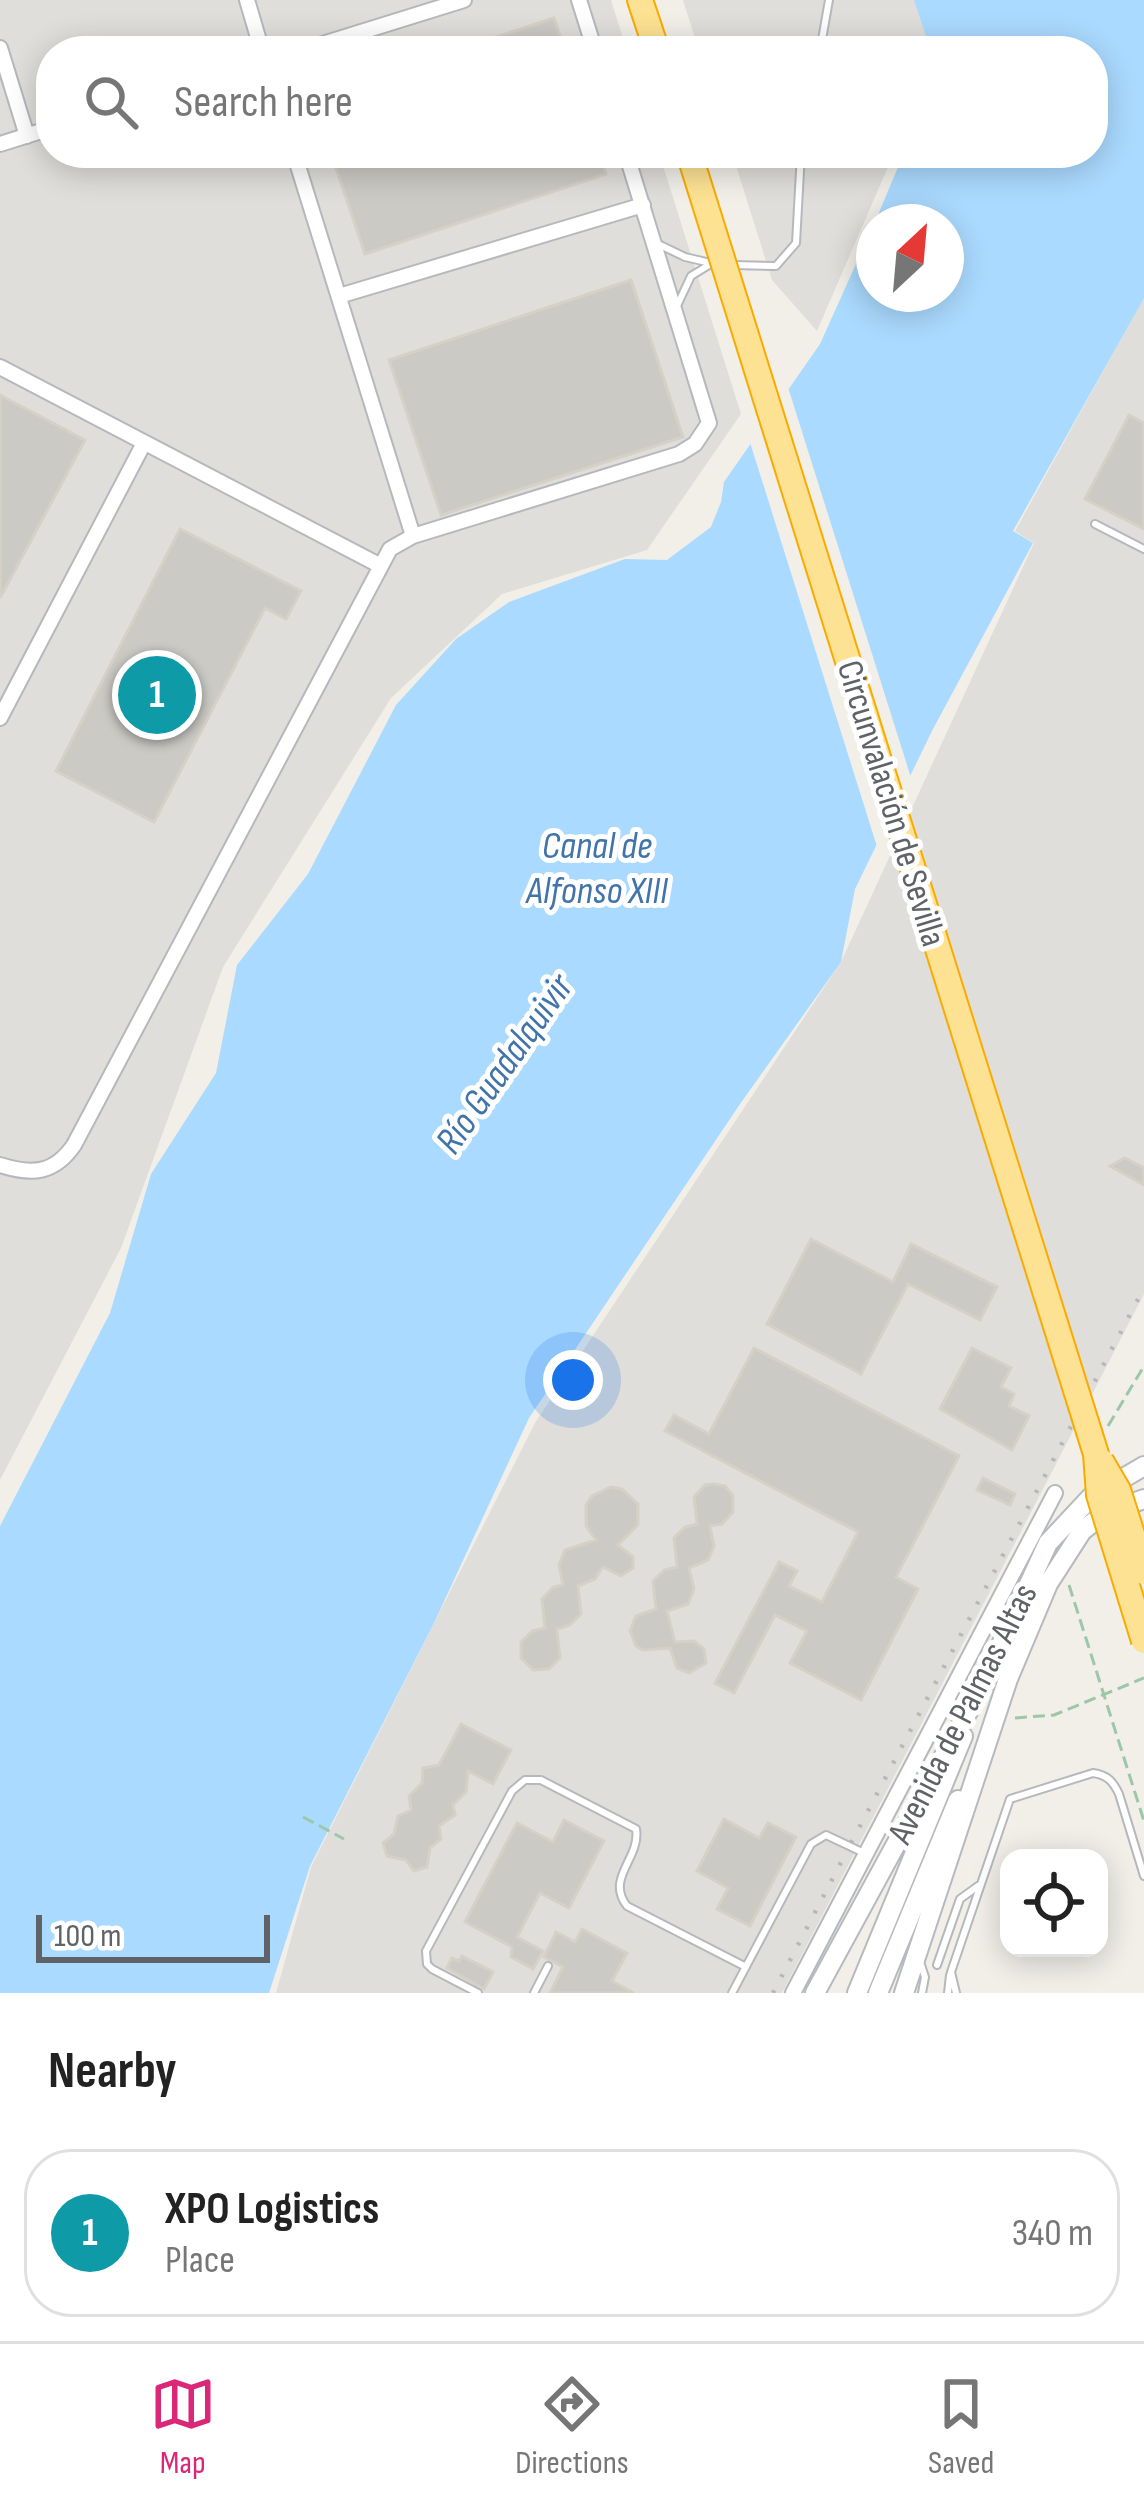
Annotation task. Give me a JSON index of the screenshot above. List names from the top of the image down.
{
  "streets": {
    "highway": ["Circunvalación de Sevilla"],
    "main road": ["Avenida de Palmas Altas"]
  },
  "water": ["Canal de Alfonso XIII", "Río Guadalquivir"],
  "scale_bar": "100 m",
  "north": "top right",
  "page": {
    "search": "Search here",
    "pins": "1",
    "scale": "100 m",
    "heading": "Nearby",
    "list": [
      {
        "mark": "1",
        "name": "XPO Logistics",
        "note": "Place",
        "value": "340 m"
      }
    ],
    "nav": ["Map", "Directions", "Saved"]
  }
}
